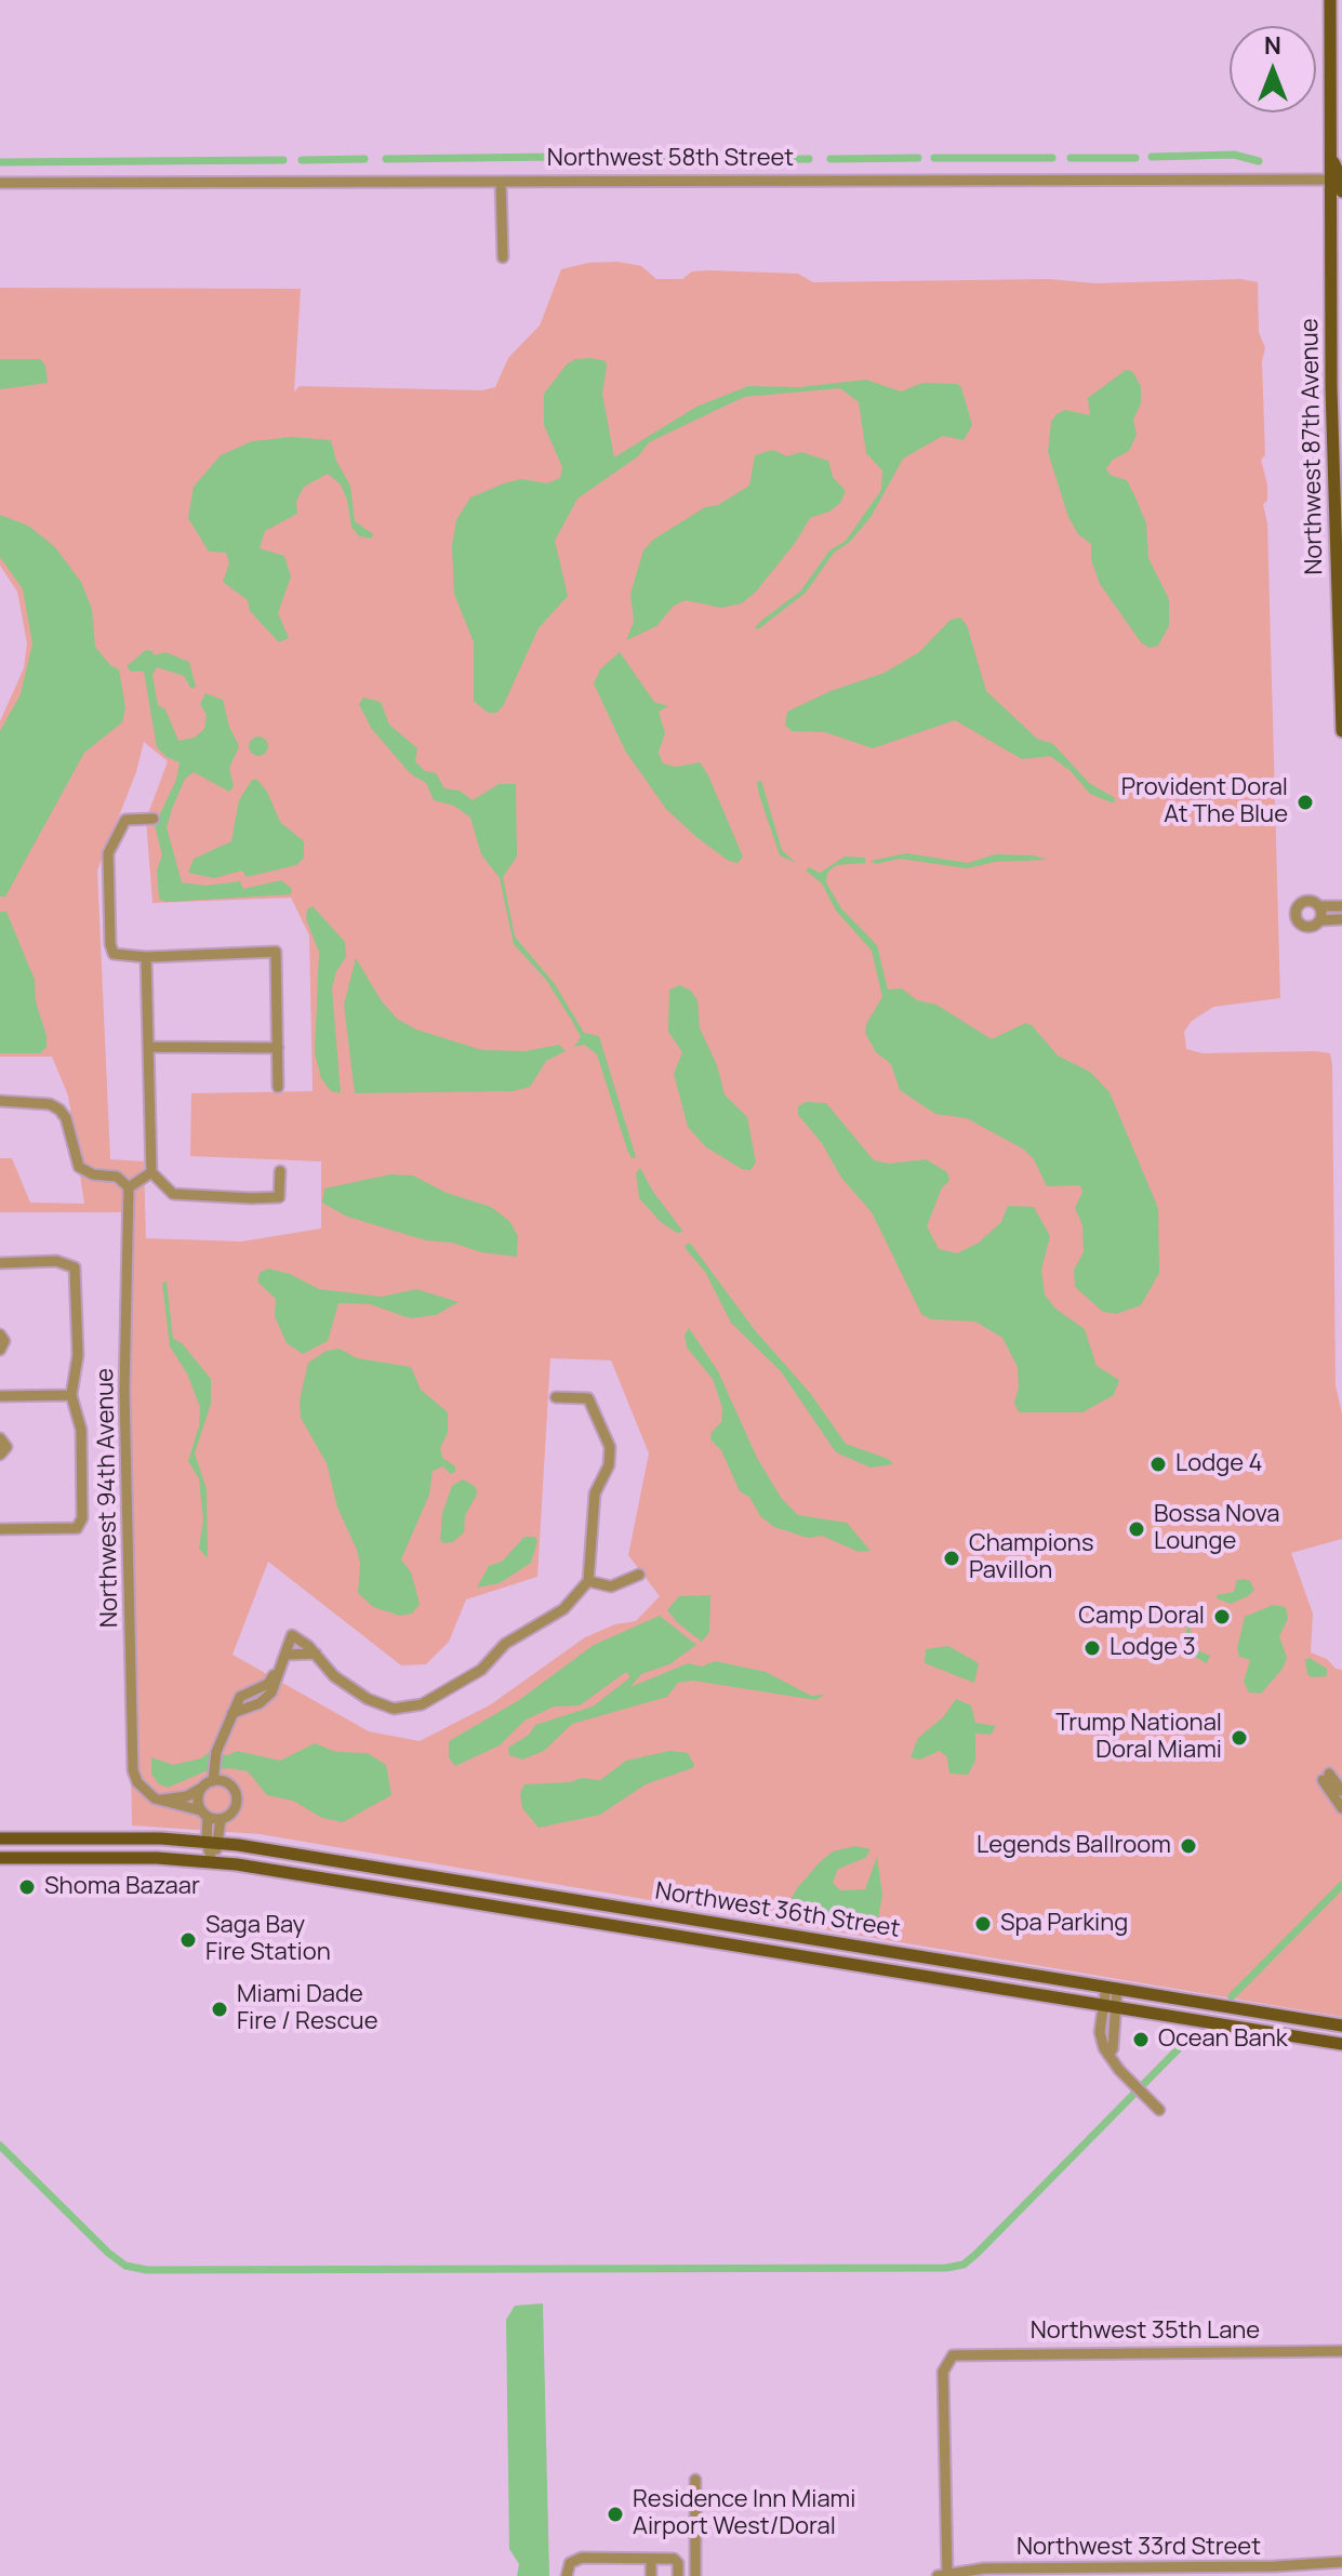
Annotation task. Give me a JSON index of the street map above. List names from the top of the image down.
{
  "streets": {
    "main road": ["Northwest 87th Avenue", "Northwest 36th Street"],
    "street": [
      "Northwest 58th Street",
      "Northwest 94th Avenue",
      "Northwest 35th Lane",
      "Northwest 33rd Street"
    ]
  },
  "crossings": [
    ["Northwest 58th Street", "Northwest 87th Avenue"],
    ["Northwest 35th Lane", "Northwest 33rd Street"]
  ],
  "places": [
    "Provident Doral At The Blue",
    "Lodge 4",
    "Bossa Nova Lounge",
    "Champions Pavillon",
    "Camp Doral",
    "Lodge 3",
    "Trump National Doral Miami",
    "Legends Ballroom",
    "Shoma Bazaar",
    "Spa Parking",
    "Saga Bay Fire Station",
    "Miami Dade Fire / Rescue",
    "Ocean Bank",
    "Residence Inn Miami Airport West/Doral"
  ],
  "north": "top"
}
